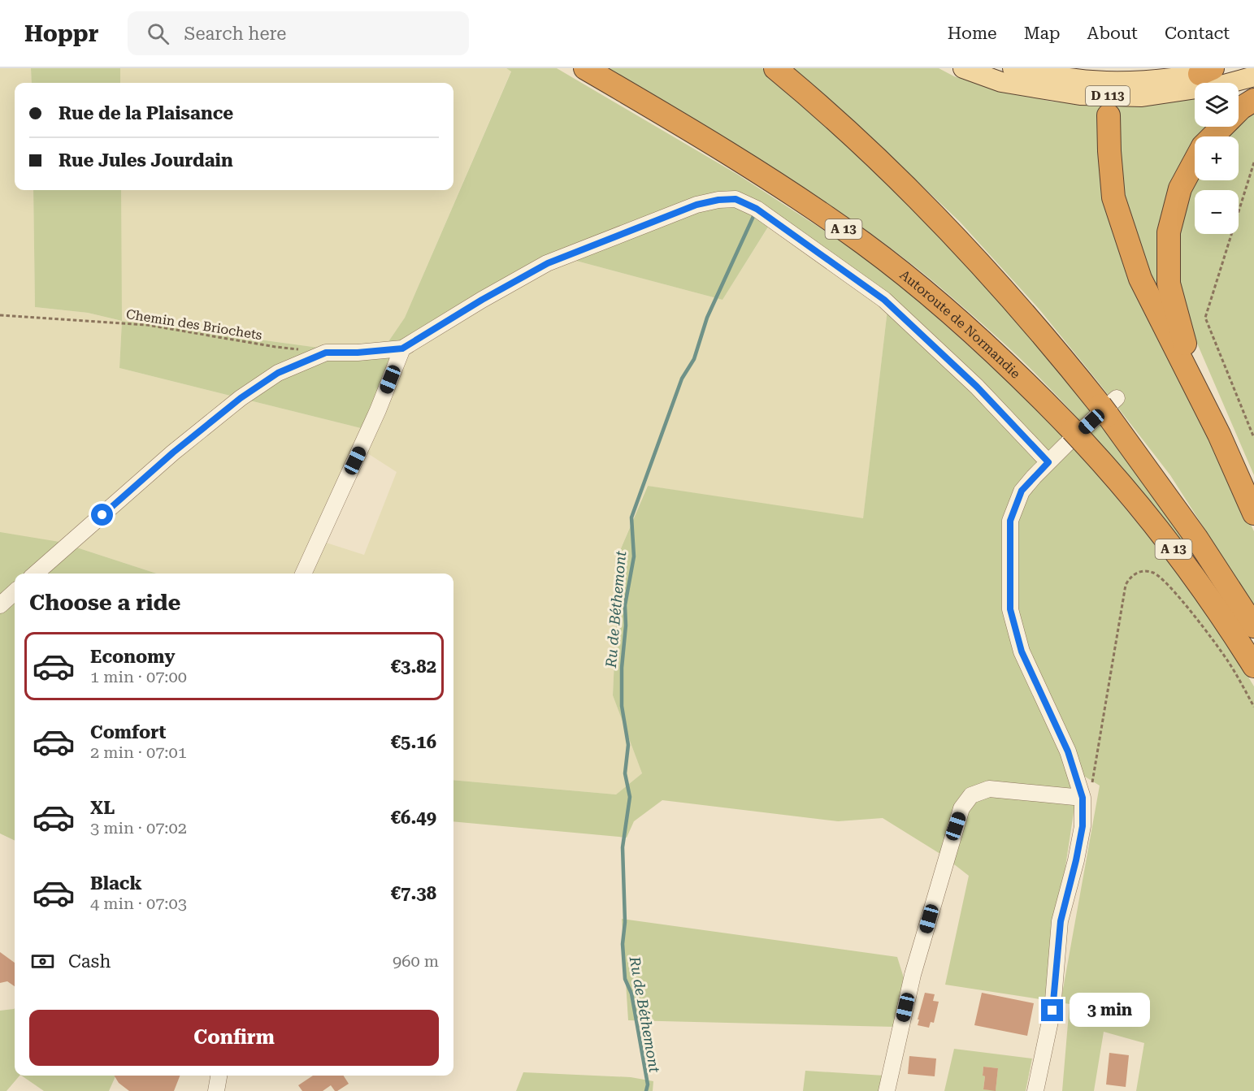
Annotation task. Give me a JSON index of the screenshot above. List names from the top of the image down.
{
  "streets": {
    "highway": ["A 13", "Autoroute de Normandie"],
    "main road": ["D 113"],
    "path": ["Chemin des Briochets"]
  },
  "water": ["Ru de Béthemont"],
  "page": {
    "header": "Hoppr",
    "search": "Search here",
    "nav": [
      "Home",
      "Map",
      "About",
      "Contact"
    ],
    "map_buttons": ["+", "−"],
    "banner": ["Rue de la Plaisance", "Rue Jules Jourdain"],
    "heading": "Choose a ride",
    "list": [
      {
        "name": "Economy",
        "note": "1 min · 07:00",
        "value": "€3.82"
      },
      {
        "name": "Comfort",
        "note": "2 min · 07:01",
        "value": "€5.16"
      },
      {
        "name": "XL",
        "note": "3 min · 07:02",
        "value": "€6.49"
      },
      {
        "name": "Black",
        "note": "4 min · 07:03",
        "value": "€7.38"
      }
    ],
    "pay": ["Cash", "960 m"],
    "bubble": "3 min",
    "buttons": "Confirm"
  }
}
